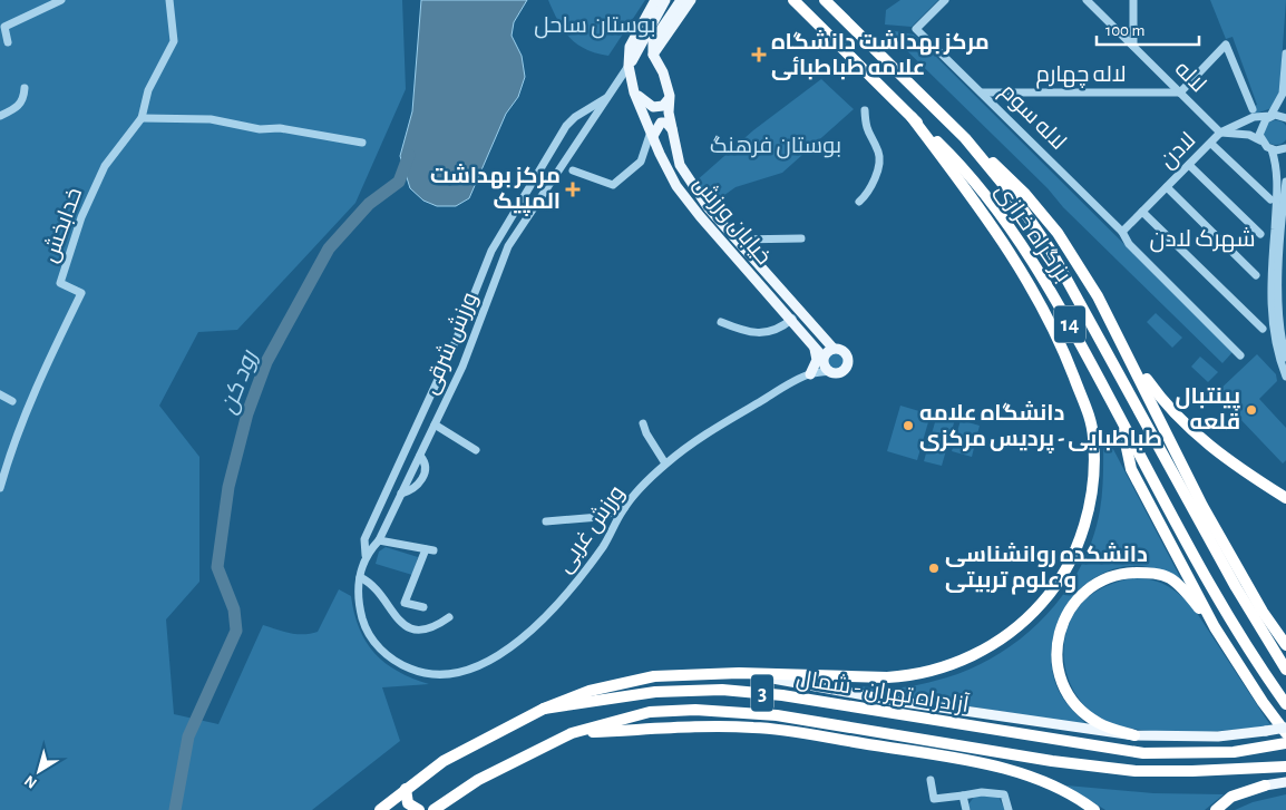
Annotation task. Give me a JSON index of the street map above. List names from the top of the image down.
{
  "streets": {
    "highway": [
      "بزرگراه خرازی",
      "14",
      "آزادراه تهران - شمال",
      "3"
    ],
    "main road": ["خیابان ورزش"],
    "street": [
      "لاله چهارم",
      "لاله",
      "لاله سوم",
      "لادن",
      "خدابخش",
      "ورزش شرقی",
      "ورزش غربی"
    ]
  },
  "crossings": [
    ["لاله چهارم", "لاله"],
    ["لاله چهارم", "لاله سوم"],
    ["لاله", "لادن"],
    ["لاله سوم", "لادن"],
    ["خیابان ورزش", "ورزش شرقی"],
    ["خیابان ورزش", "ورزش غربی"],
    ["ورزش شرقی", "ورزش غربی"]
  ],
  "districts": ["شهرک لادن"],
  "water": ["رود کن"],
  "parks": ["بوستان ساحل", "بوستان فرهنگ"],
  "places": {
    "health": ["مرکز بهداشت دانشگاه علامه طباطبائی", "مرکز بهداشت المپیک"],
    "other": ["پینتبال قلعه", "دانشگاه علامه طباطبایی - پردیس مرکزی", "دانشکده روانشناسی و علوم تربیتی"]
  },
  "scale_bar": "100 m",
  "north": "bottom left"
}
